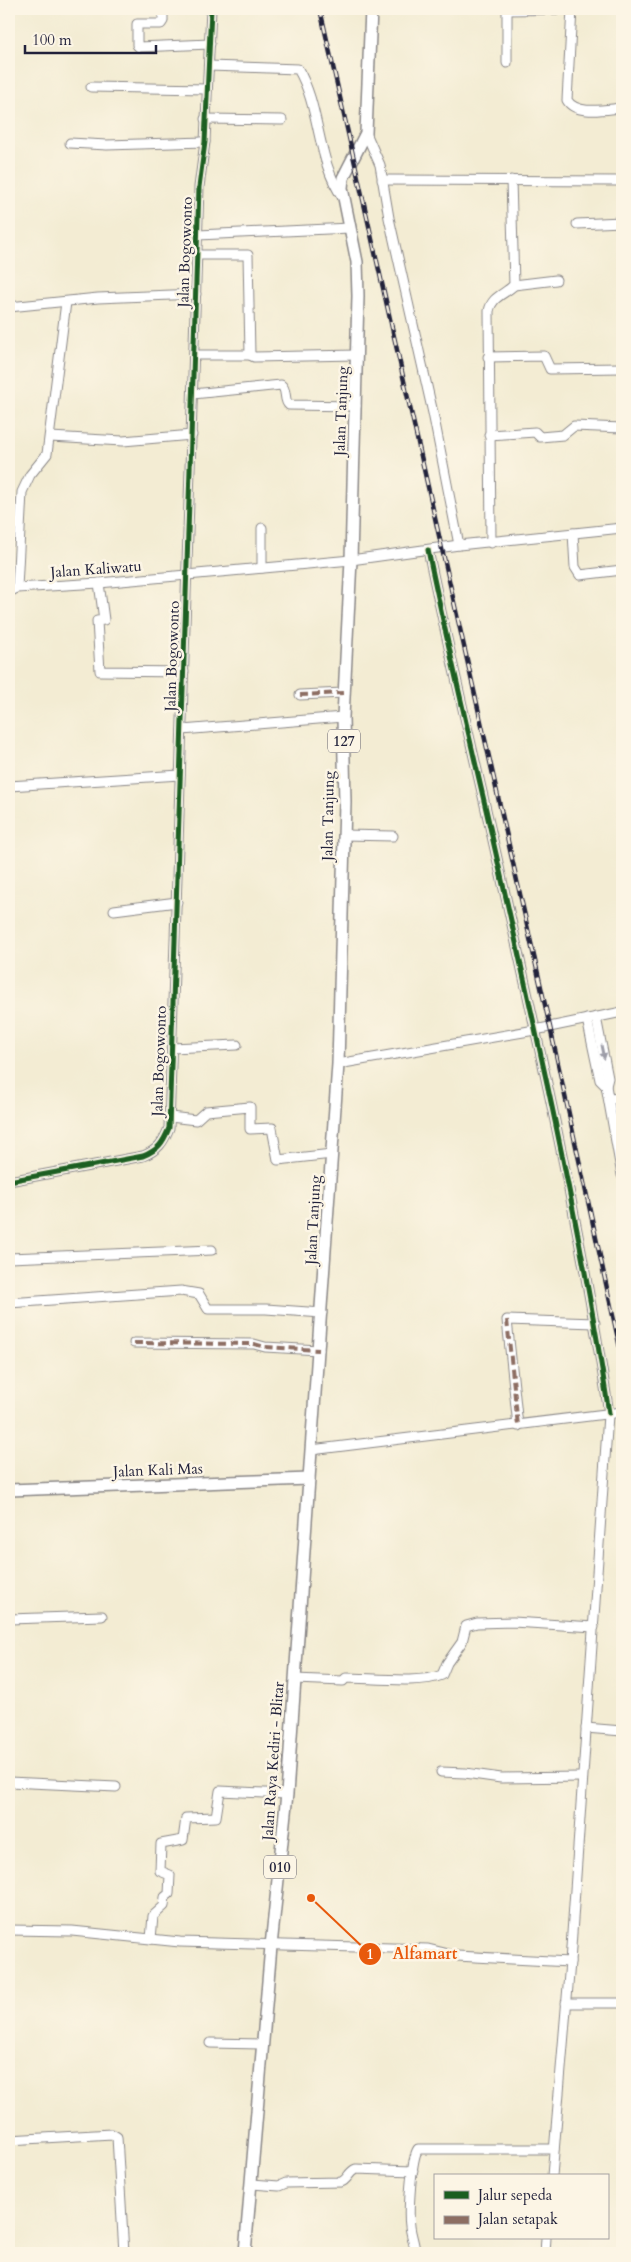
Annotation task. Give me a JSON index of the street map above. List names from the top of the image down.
{
  "streets": {
    "main road": [
      "Jalan Tanjung",
      "127",
      "Jalan Kali Mas",
      "Jalan Raya Kediri - Blitar",
      "010"
    ],
    "street": ["Jalan Bogowonto", "Jalan Kaliwatu"]
  },
  "crossings": [
    ["Jalan Bogowonto", "Jalan Kaliwatu"],
    ["Jalan Tanjung", "Jalan Kali Mas"],
    ["Jalan Tanjung", "Jalan Raya Kediri - Blitar"],
    ["Jalan Kali Mas", "Jalan Raya Kediri - Blitar"]
  ],
  "places": ["Alfamart"],
  "legend": ["Jalur sepeda", "Jalan setapak"],
  "scale_bar": "100 m"
}
